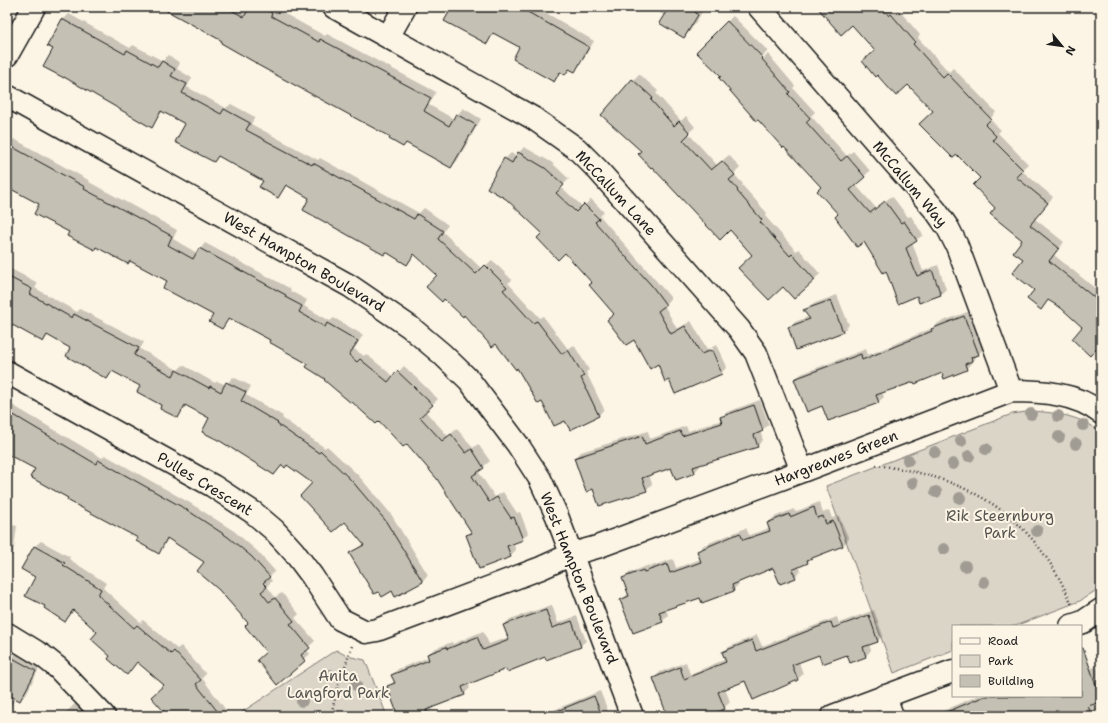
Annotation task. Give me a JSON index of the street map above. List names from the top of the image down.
{
  "streets": {
    "street": [
      "McCallum Way",
      "McCallum Lane",
      "West Hampton Boulevard",
      "Hargreaves Green",
      "Pulles Crescent"
    ]
  },
  "crossings": [
    ["McCallum Way", "Hargreaves Green"],
    ["McCallum Lane", "Hargreaves Green"],
    ["West Hampton Boulevard", "Hargreaves Green"],
    ["West Hampton Boulevard", "Pulles Crescent"],
    ["Hargreaves Green", "Pulles Crescent"]
  ],
  "parks": ["Rik Steernburg Park", "Anita Langford Park"],
  "legend": ["Road", "Park", "Building"],
  "north": "bottom right"
}
